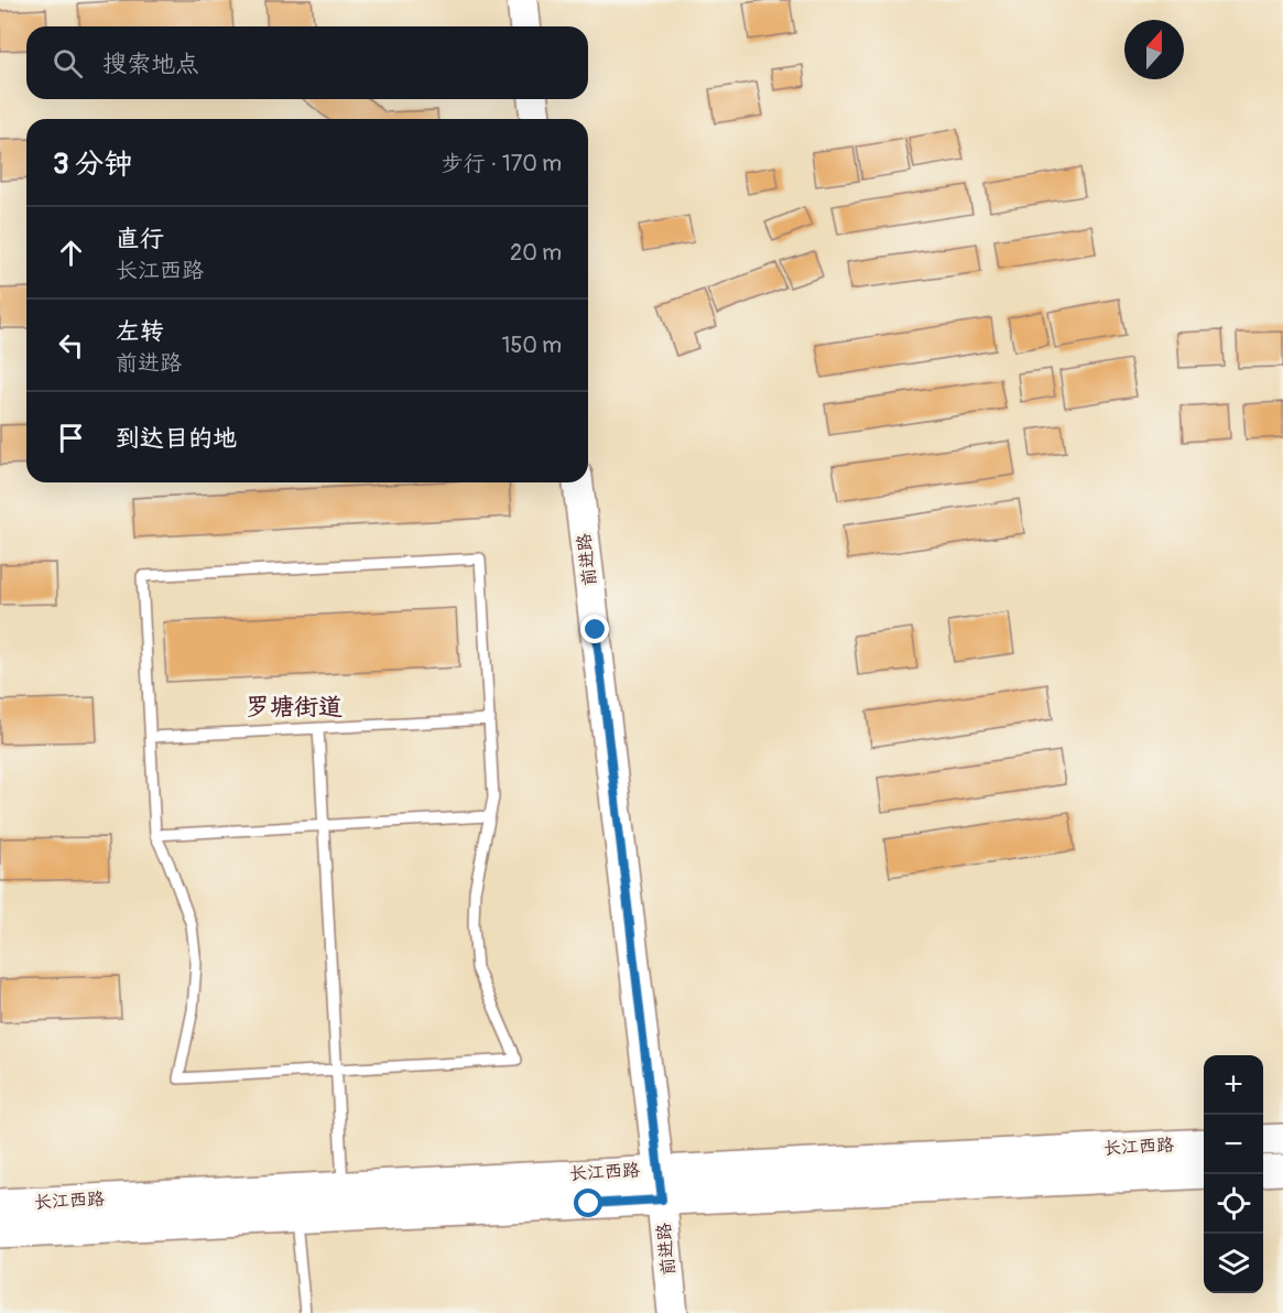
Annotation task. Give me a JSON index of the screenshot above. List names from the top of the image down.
{
  "streets": {
    "main road": ["前进路", "长江西路"]
  },
  "crossings": [
    ["前进路", "长江西路"]
  ],
  "districts": ["罗塘街道"],
  "north": "top",
  "page": {
    "search": "搜索地点",
    "heading": ["3 分钟", "步行 · 170 m"],
    "list": [
      ["直行", "长江西路", "20 m"],
      ["左转", "前进路", "150 m"],
      "到达目的地"
    ],
    "map_buttons": ["+", "−"]
  }
}
